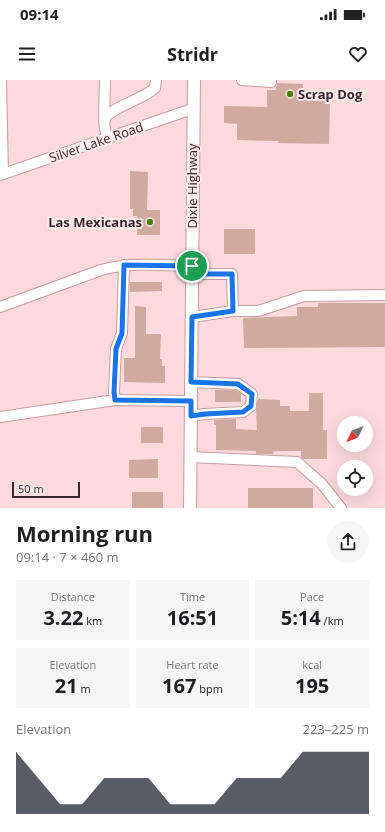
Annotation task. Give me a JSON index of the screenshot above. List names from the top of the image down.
{
  "streets": {
    "main road": ["Dixie Highway"],
    "street": ["Silver Lake Road"]
  },
  "crossings": [
    ["Silver Lake Road", "Dixie Highway"]
  ],
  "places": ["Scrap Dog", "Las Mexicanas"],
  "scale_bar": "50 m",
  "north": "bottom left",
  "page": {
    "status": "09:14",
    "header": "Stridr",
    "scale": "50 m",
    "heading": ["Morning run", "09:14 · 7 × 460 m"],
    "stats": [
      ["Distance", "3.22 km"],
      ["Time", "16:51"],
      ["Pace", "5:14 /km"],
      ["Elevation", "21 m"],
      ["Heart rate", "167 bpm"],
      ["kcal", "195"]
    ],
    "chart": ["Elevation", "223–225 m"]
  }
}
